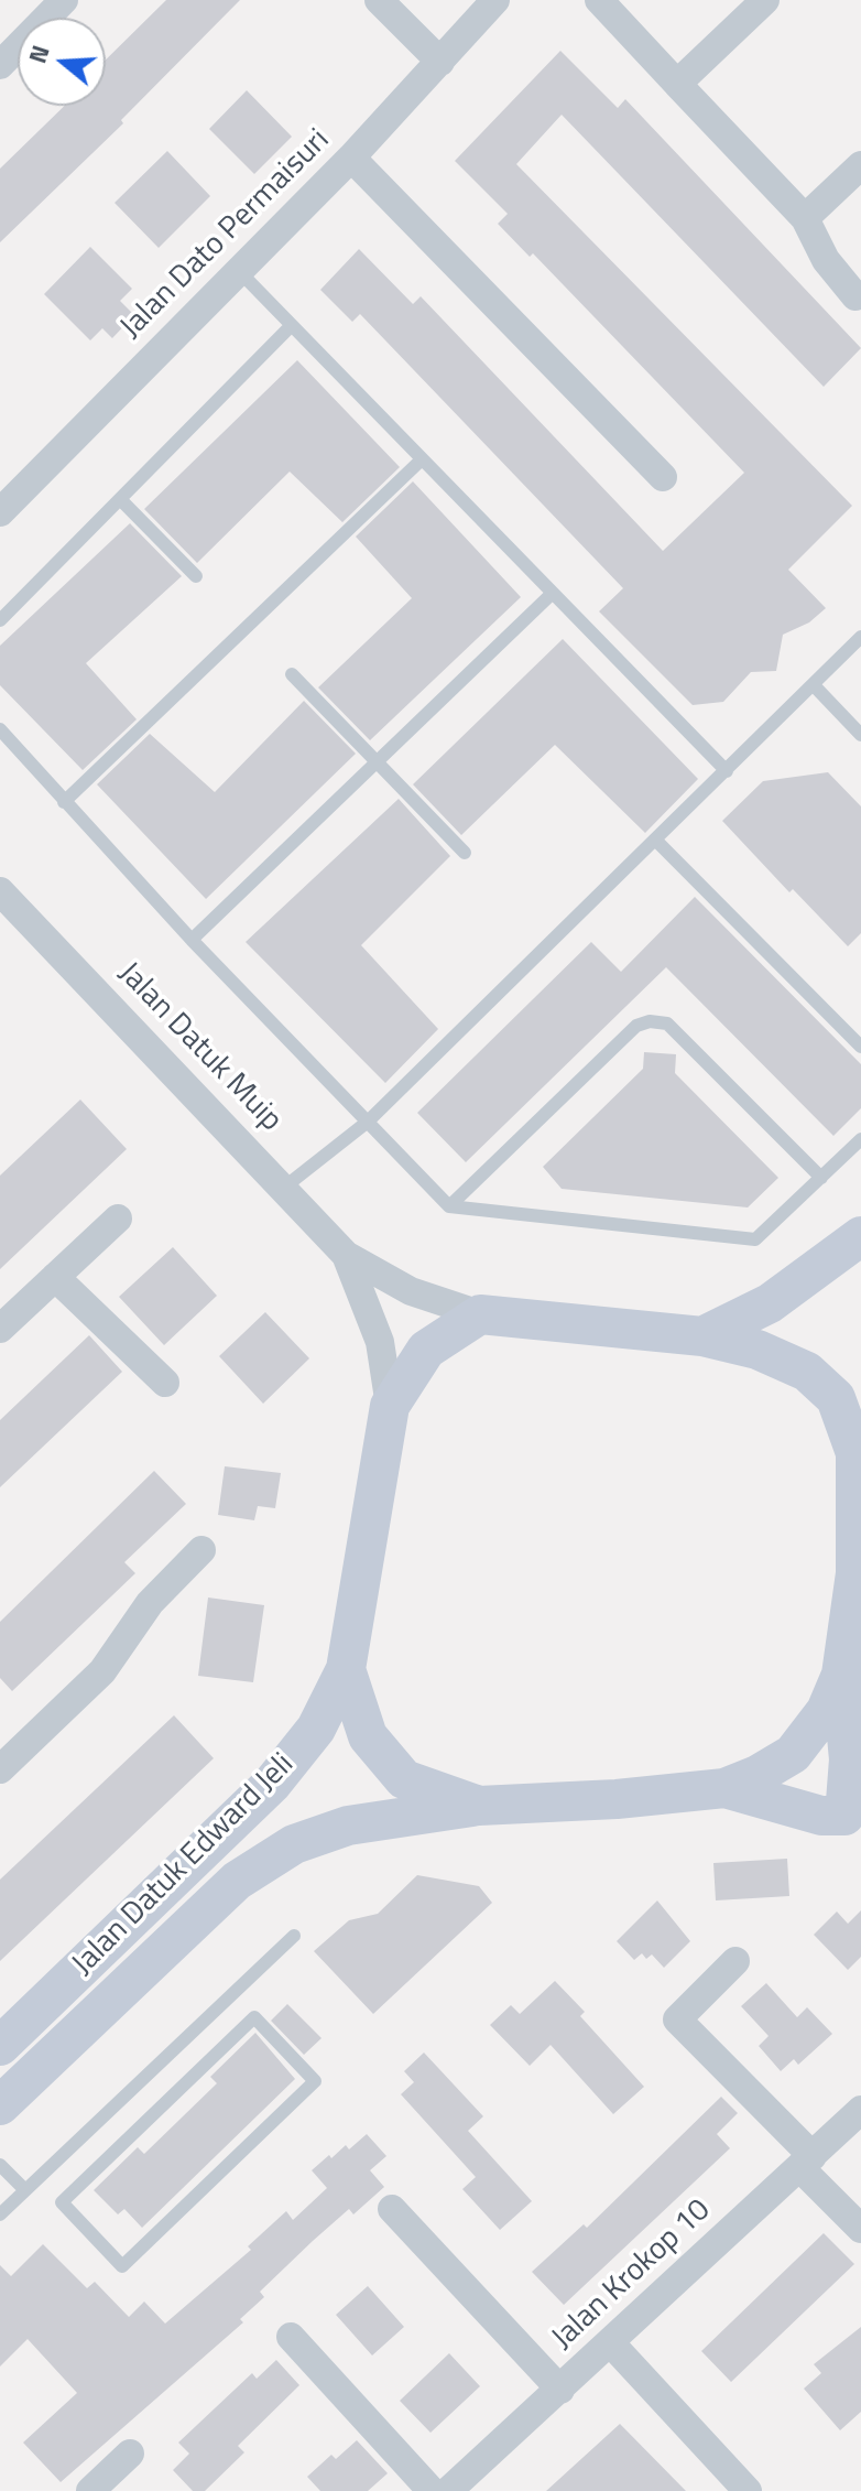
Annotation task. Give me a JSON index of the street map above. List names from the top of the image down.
{
  "streets": {
    "street": [
      "Jalan Dato Permaisuri",
      "Jalan Datuk Muip",
      "Jalan Datuk Edward Jeli",
      "Jalan Krokop 10"
    ]
  },
  "north": "left"
}
